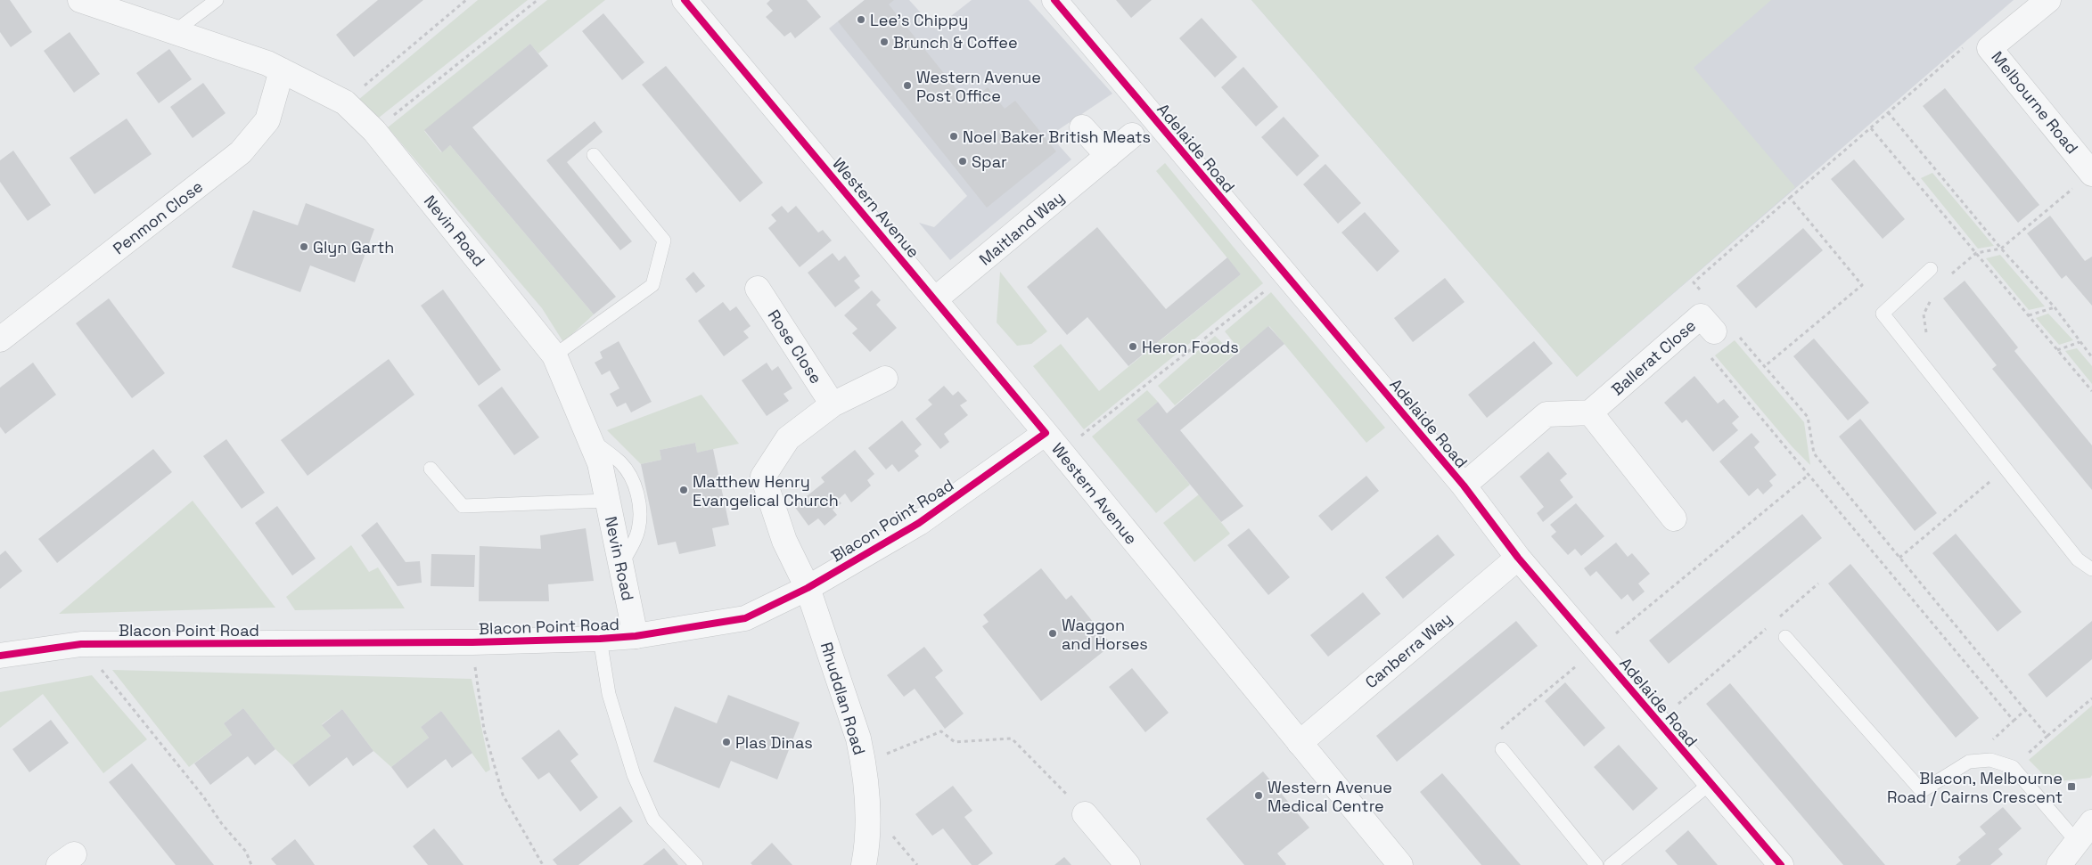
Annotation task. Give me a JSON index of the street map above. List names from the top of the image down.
{
  "streets": {
    "street": [
      "Melbourne Road",
      "Adelaide Road",
      "Western Avenue",
      "Penmon Close",
      "Maitland Way",
      "Nevin Road",
      "Rose Close",
      "Ballerat Close",
      "Blacon Point Road",
      "Canberra Way",
      "Rhuddlan Road"
    ]
  },
  "crossings": [
    ["Adelaide Road", "Canberra Way"],
    ["Western Avenue", "Maitland Way"],
    ["Western Avenue", "Blacon Point Road"],
    ["Western Avenue", "Canberra Way"],
    ["Penmon Close", "Nevin Road"],
    ["Nevin Road", "Blacon Point Road"],
    ["Blacon Point Road", "Rhuddlan Road"]
  ],
  "places": {
    "other": [
      "Lee's Chippy",
      "Brunch & Coffee",
      "Western Avenue Post Office",
      "Noel Baker British Meats",
      "Spar",
      "Glyn Garth",
      "Heron Foods",
      "Matthew Henry Evangelical Church",
      "Waggon and Horses",
      "Plas Dinas",
      "Western Avenue Medical Centre"
    ],
    "transit": ["Blacon, Melbourne Road / Cairns Crescent"]
  }
}
